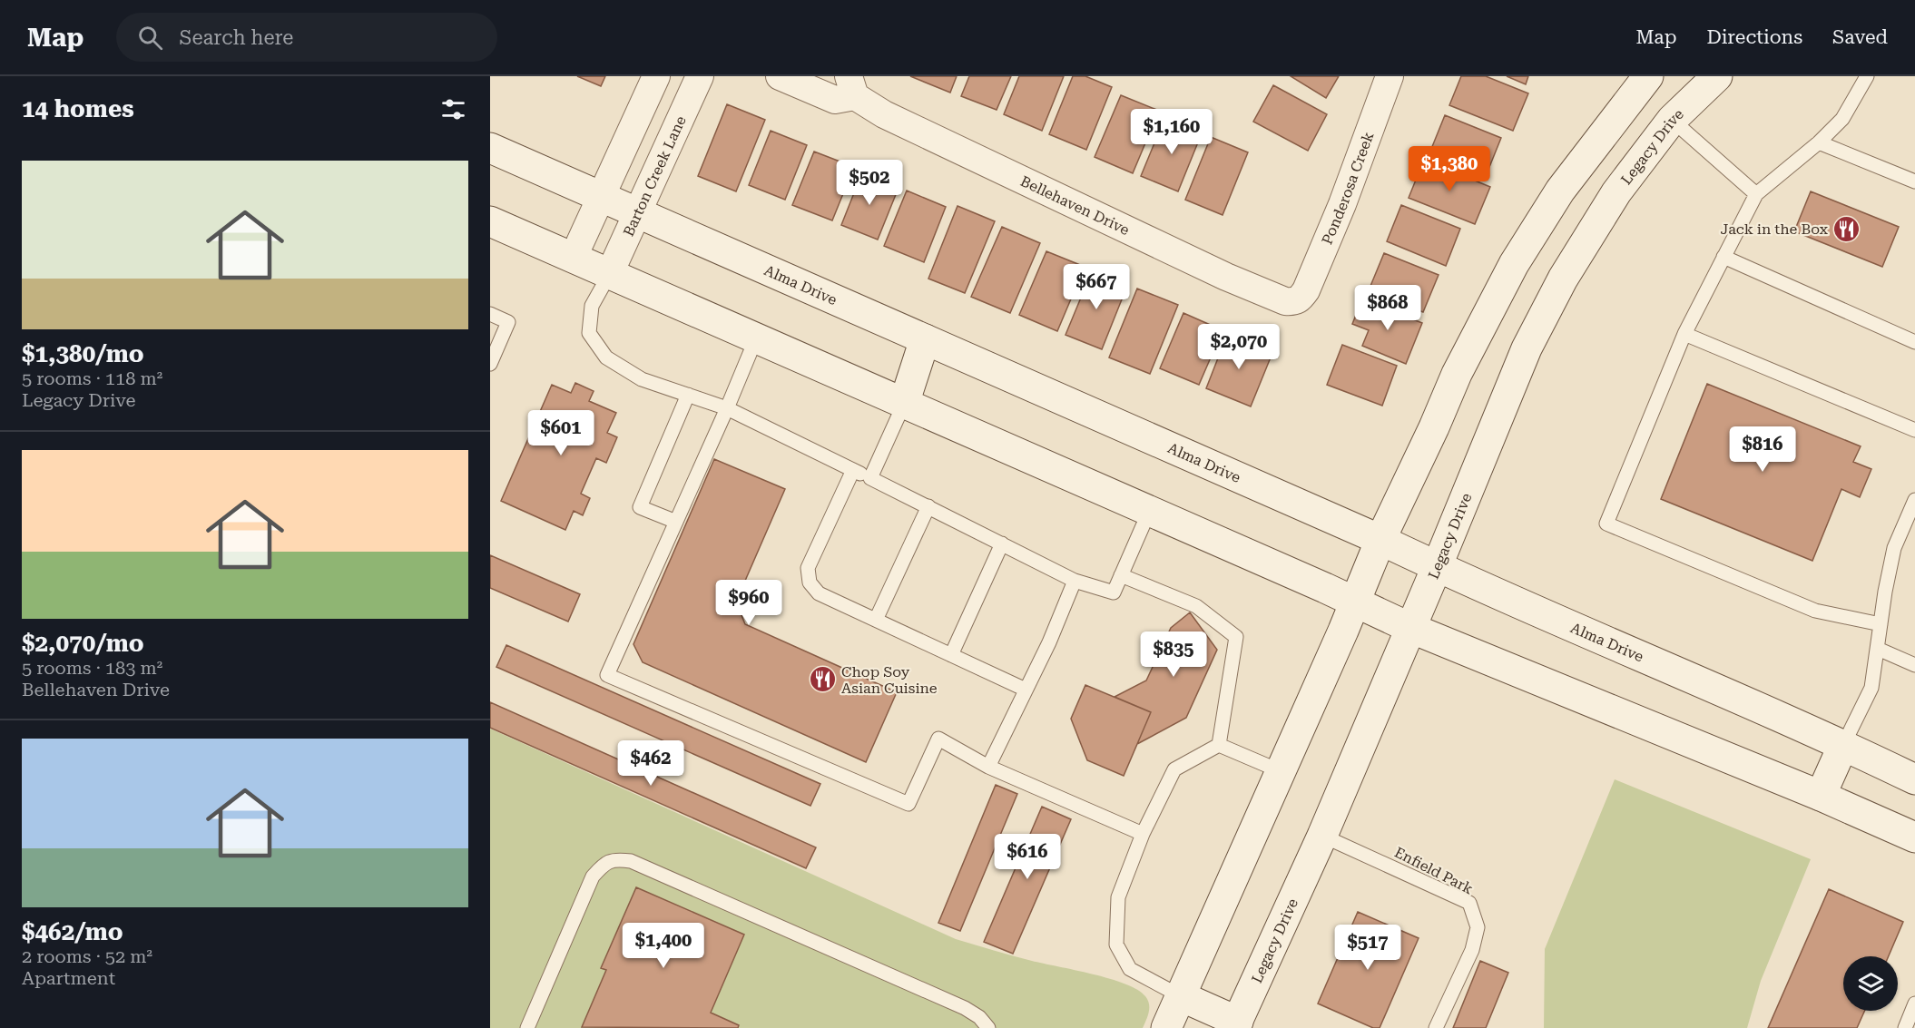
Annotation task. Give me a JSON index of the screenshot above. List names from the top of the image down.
{
  "streets": {
    "main road": ["Legacy Drive", "Alma Drive"],
    "street": ["Barton Creek Lane", "Ponderosa Creek", "Bellehaven Drive"],
    "lane": ["Enfield Park"]
  },
  "crossings": [
    ["Legacy Drive", "Alma Drive"],
    ["Legacy Drive", "Enfield Park"],
    ["Barton Creek Lane", "Alma Drive"],
    ["Ponderosa Creek", "Bellehaven Drive"]
  ],
  "places": {
    "restaurant": ["Jack in the Box", "Chop Soy Asian Cuisine"]
  },
  "page": {
    "header": "Map",
    "search": "Search here",
    "nav": ["Map", "Directions", "Saved"],
    "heading": "14 homes",
    "price": [
      "$1,160",
      "$1,380",
      "$502",
      "$667",
      "$868",
      "$2,070",
      "$601",
      "$816",
      "$960",
      "$835",
      "$462",
      "$616",
      "$1,400",
      "$517"
    ],
    "list": [
      {
        "name": "$1,380/mo",
        "note": "5 rooms · 118 m² · Legacy Drive"
      },
      {
        "name": "$2,070/mo",
        "note": "5 rooms · 183 m² · Bellehaven Drive"
      },
      {
        "name": "$462/mo",
        "note": "2 rooms · 52 m² · Apartment"
      }
    ]
  }
}
